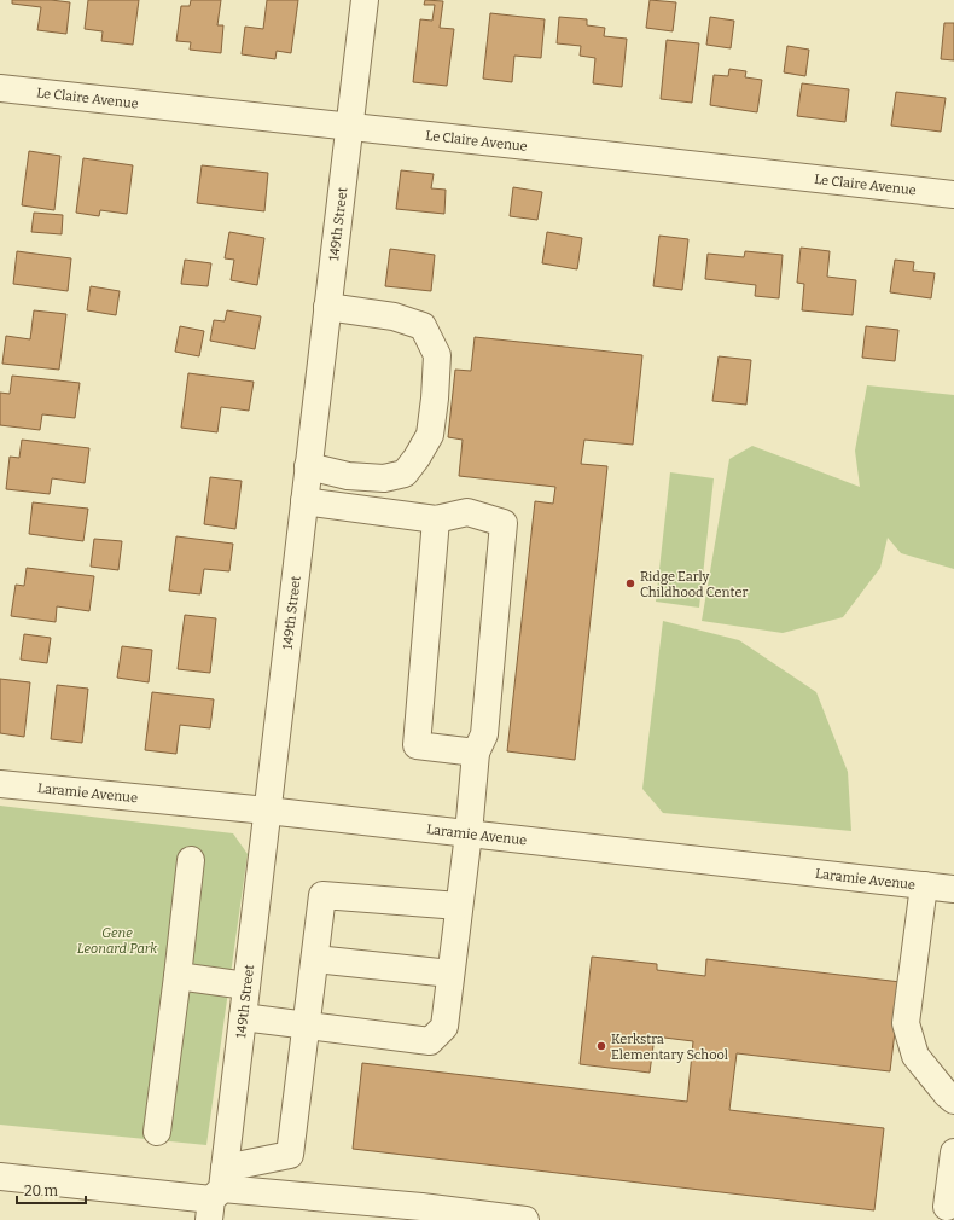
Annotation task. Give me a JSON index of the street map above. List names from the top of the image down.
{
  "streets": {
    "street": ["Le Claire Avenue", "149th Street", "Laramie Avenue"]
  },
  "crossings": [
    ["Le Claire Avenue", "149th Street"],
    ["149th Street", "Laramie Avenue"]
  ],
  "parks": ["Gene Leonard Park"],
  "places": ["Ridge Early Childhood Center", "Kerkstra Elementary School"],
  "scale_bar": "20 m"
}
